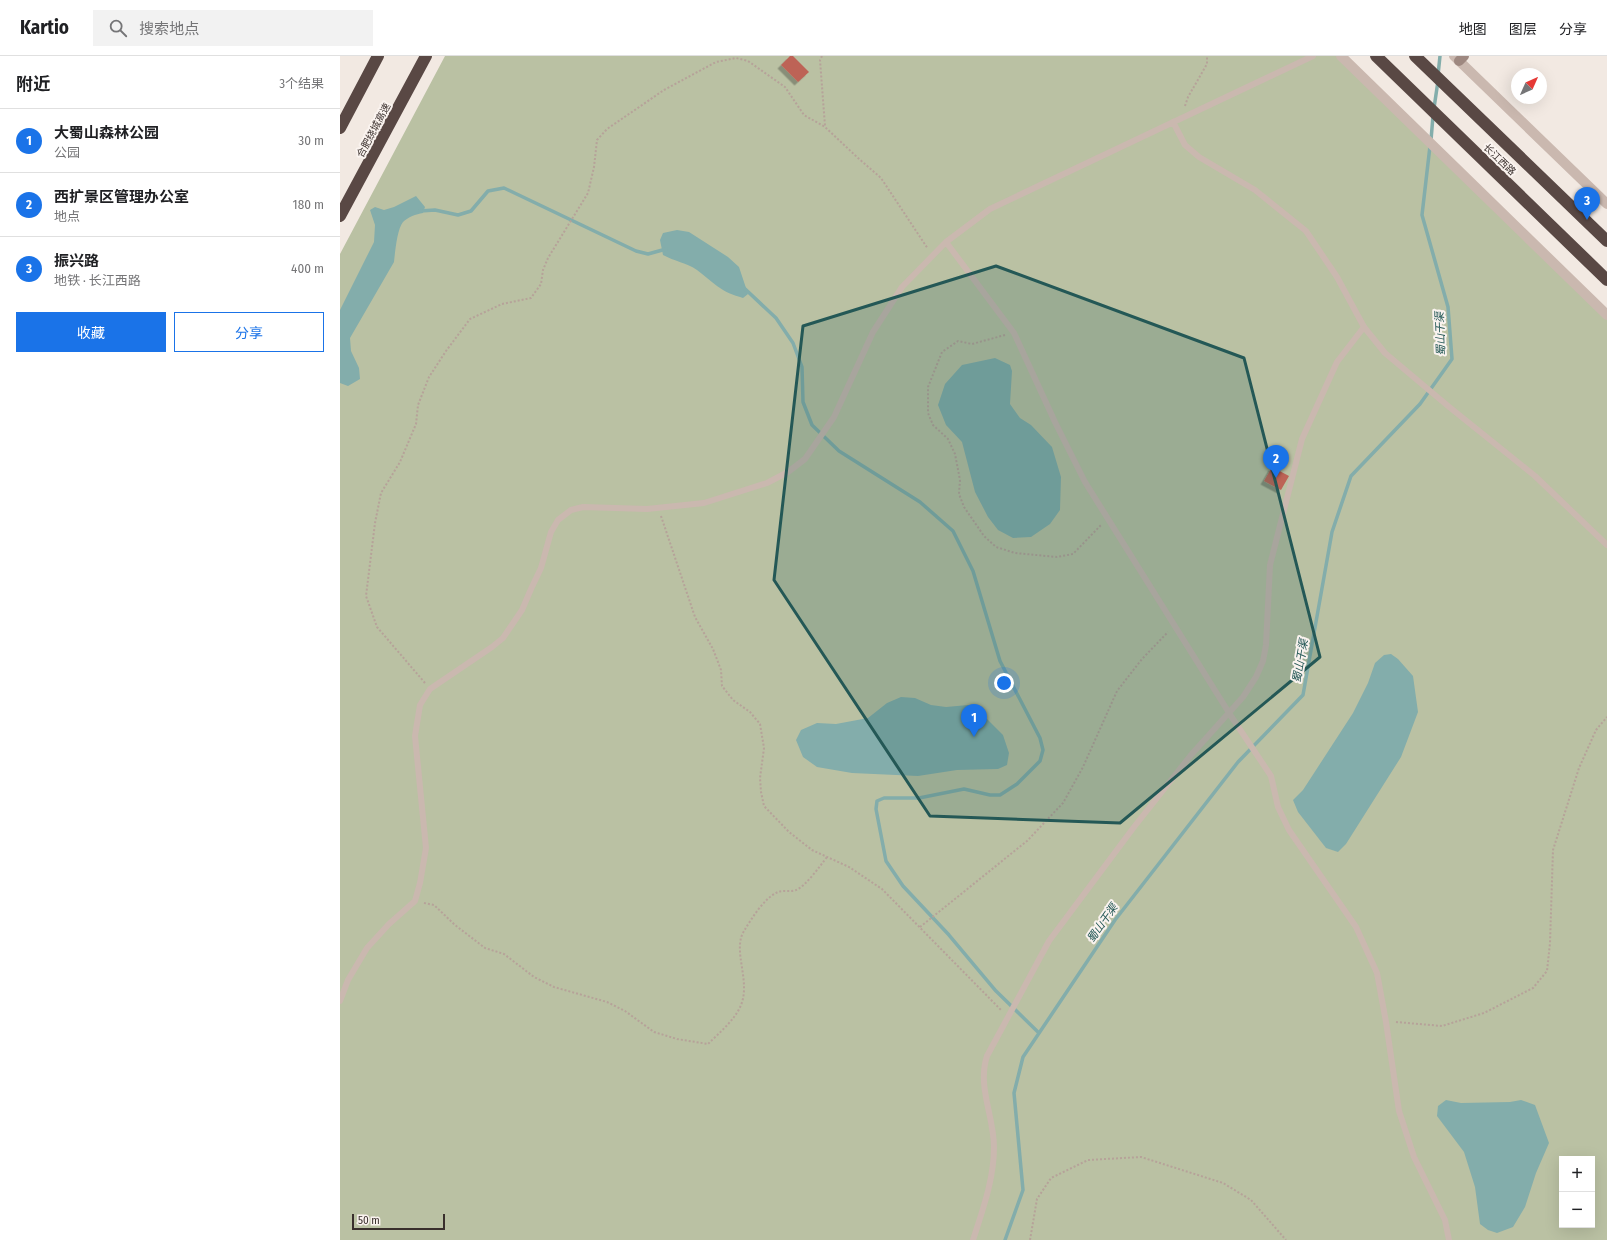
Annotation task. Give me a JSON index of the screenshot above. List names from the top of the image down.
{
  "streets": {
    "highway": ["合肥绕城高速", "长江西路"]
  },
  "water": ["蜀山干渠"],
  "scale_bar": "50 m",
  "north": "top right",
  "page": {
    "header": "Kartio",
    "search": "搜索地点",
    "nav": ["地图", "图层", "分享"],
    "heading": ["附近", "3个结果"],
    "list": [
      {
        "mark": "1",
        "name": "大蜀山森林公园",
        "note": "公园",
        "value": "30 m"
      },
      {
        "mark": "2",
        "name": "西扩景区管理办公室",
        "note": "地点",
        "value": "180 m"
      },
      {
        "mark": "3",
        "name": "振兴路",
        "note": "地铁 · 长江西路",
        "value": "400 m"
      }
    ],
    "pins": ["3", "2", "1"],
    "buttons": ["收藏", "分享"],
    "map_buttons": ["+", "−"],
    "scale": "50 m"
  }
}
